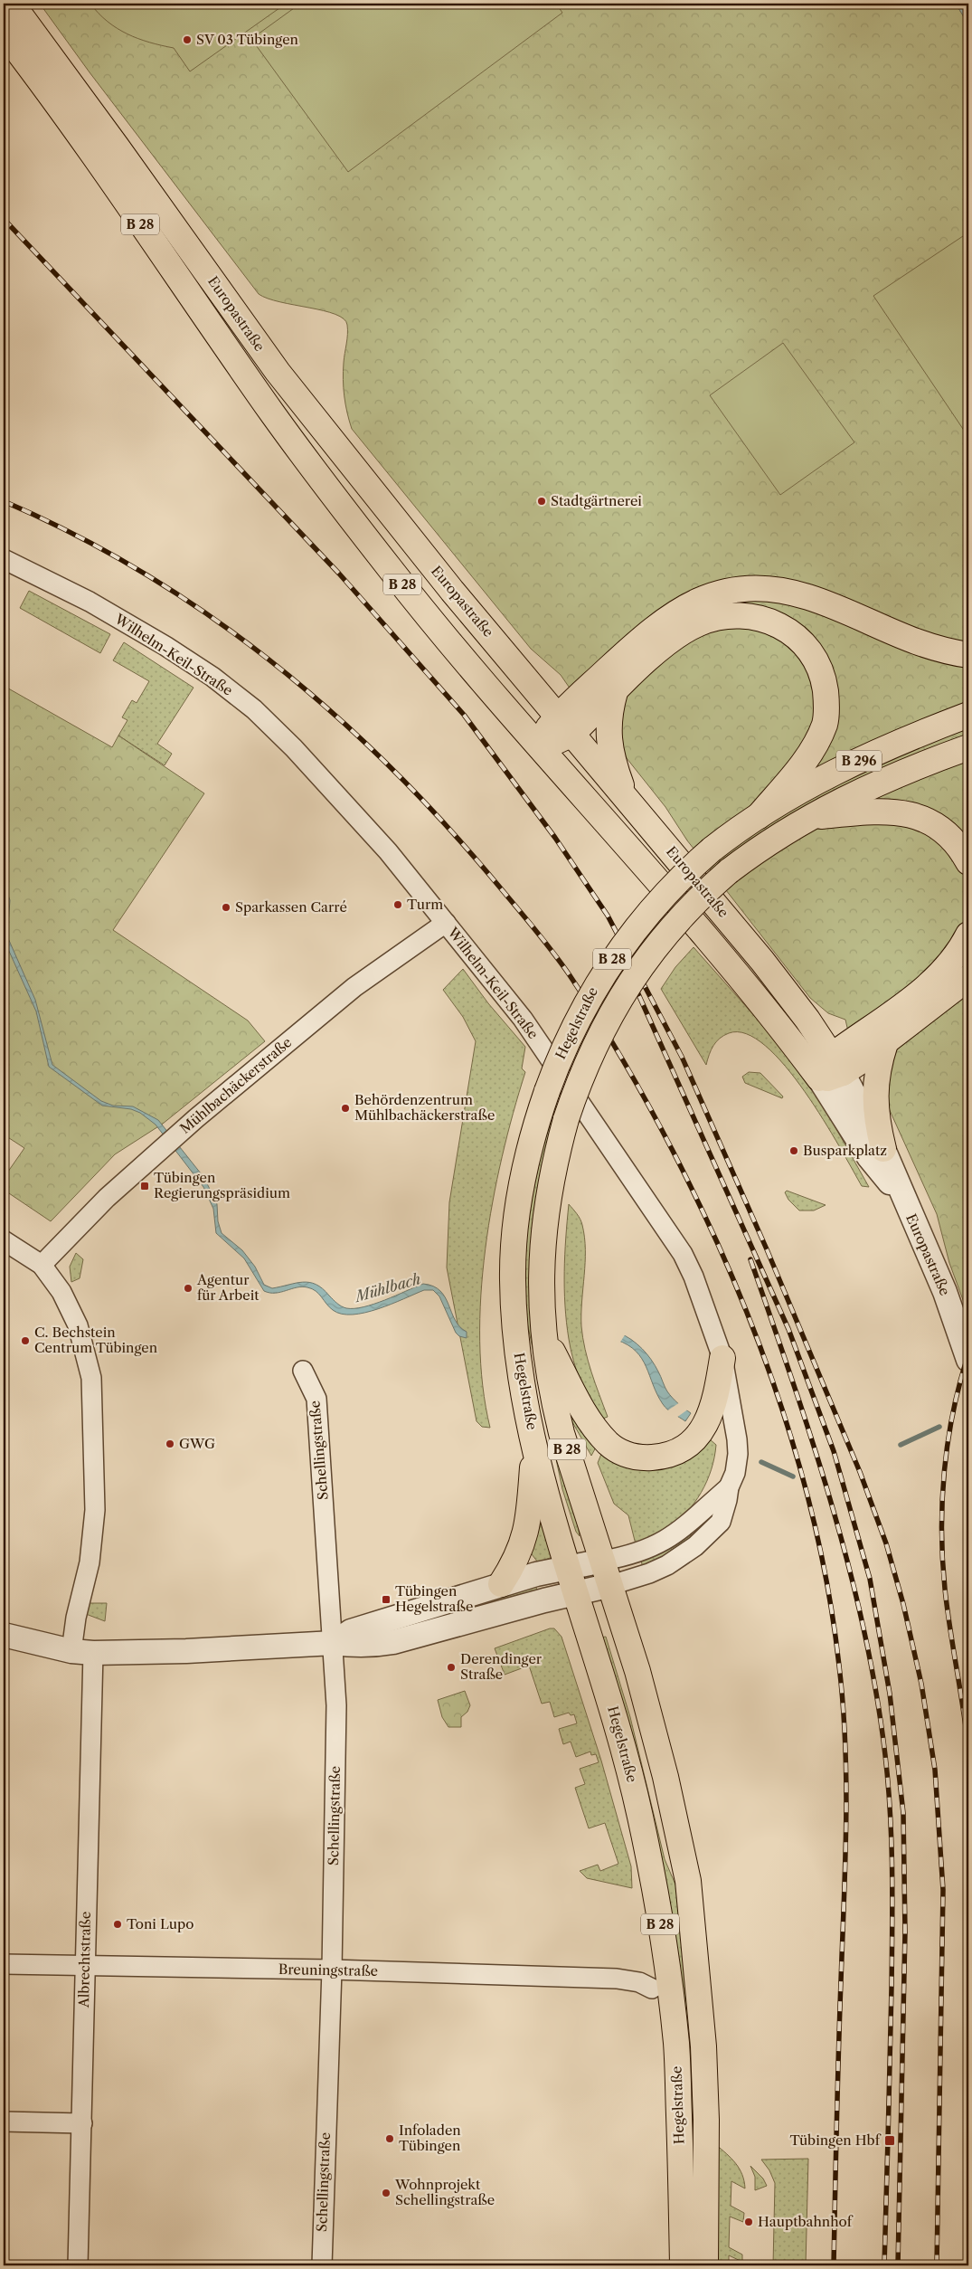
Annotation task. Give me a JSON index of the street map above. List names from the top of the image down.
{
  "streets": {
    "main road": [
      "B 28",
      "Europastraße",
      "B 296",
      "Hegelstraße"
    ],
    "street": [
      "Wilhelm-Keil-Straße",
      "Mühlbachäckerstraße",
      "Schellingstraße",
      "Albrechtstraße",
      "Breuningstraße"
    ]
  },
  "crossings": [
    ["B 28", "Hegelstraße"],
    ["Wilhelm-Keil-Straße", "Hegelstraße"],
    ["Wilhelm-Keil-Straße", "Mühlbachäckerstraße"],
    ["Mühlbachäckerstraße", "Albrechtstraße"],
    ["Schellingstraße", "Breuningstraße"],
    ["Albrechtstraße", "Breuningstraße"]
  ],
  "water": ["Mühlbach"],
  "places": {
    "other": [
      "SV 03 Tübingen",
      "Stadtgärtnerei",
      "Turm",
      "Sparkassen Carré",
      "Behördenzentrum Mühlbachäckerstraße",
      "Busparkplatz",
      "Agentur für Arbeit",
      "C. Bechstein Centrum Tübingen",
      "GWG",
      "Derendinger Straße",
      "Toni Lupo",
      "Infoladen Tübingen",
      "Wohnprojekt Schellingstraße",
      "Hauptbahnhof"
    ],
    "transit": ["Tübingen Regierungspräsidium", "Tübingen Hegelstraße", "Tübingen Hbf"]
  }
}
